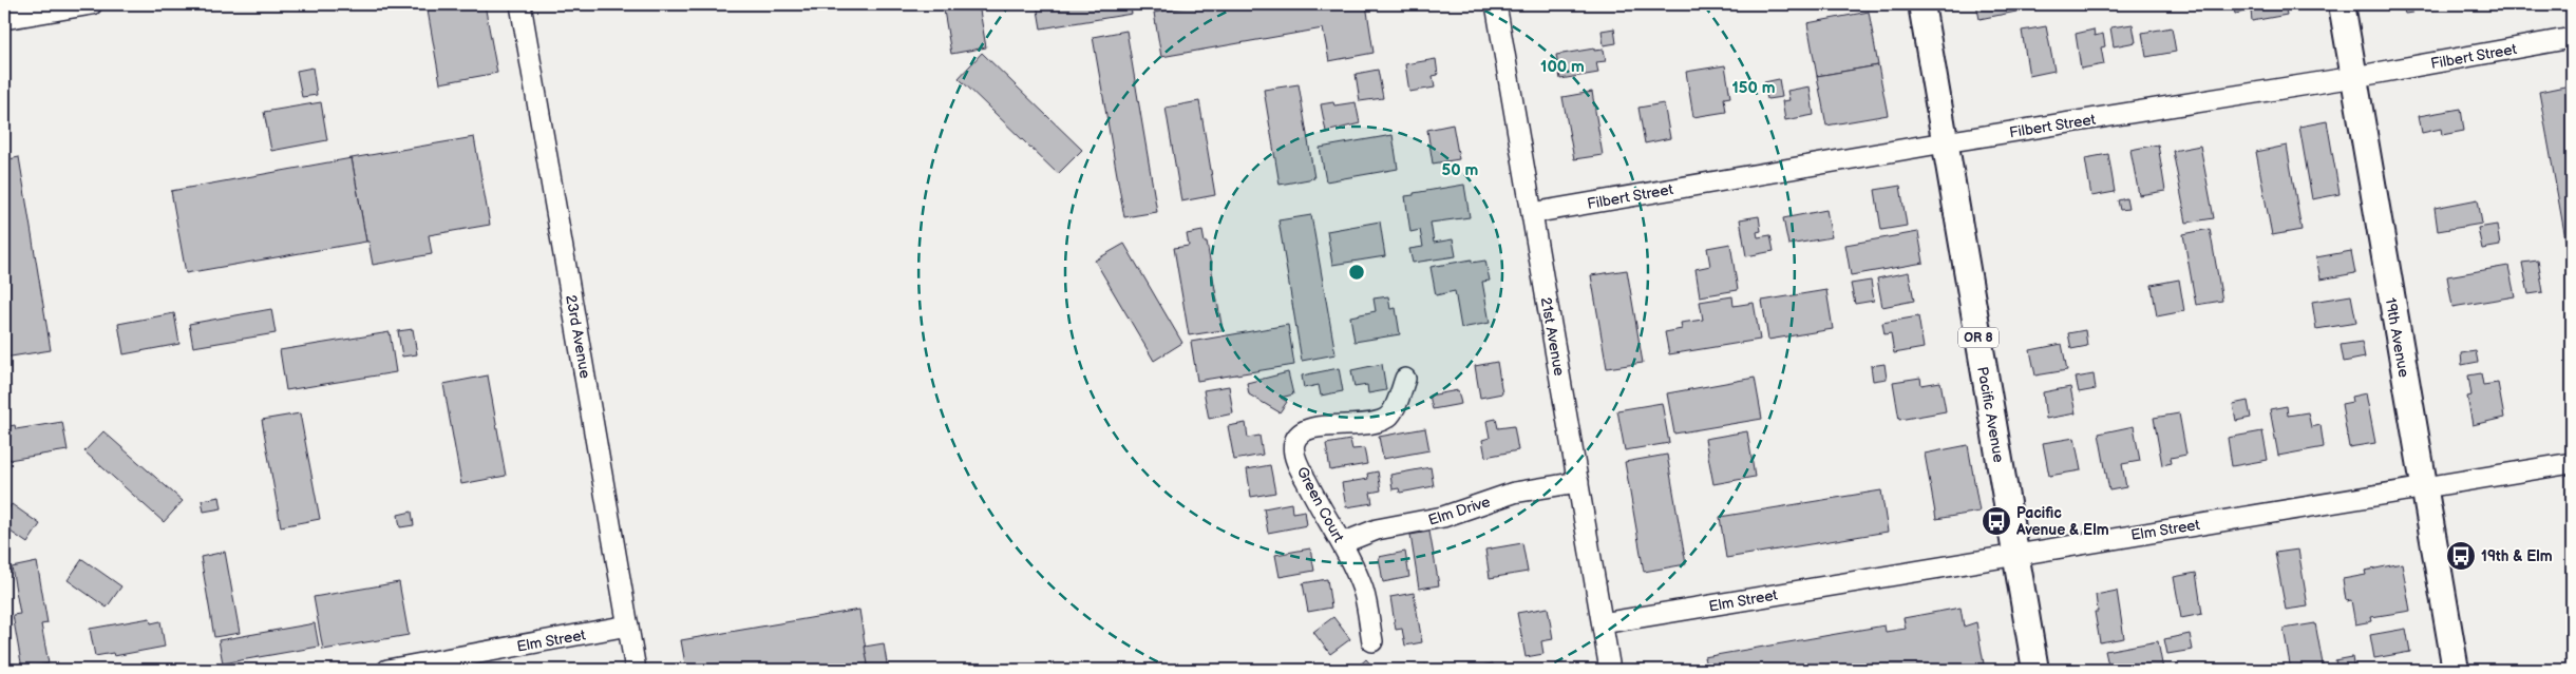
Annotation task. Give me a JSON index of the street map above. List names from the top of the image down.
{
  "streets": {
    "main road": ["OR 8", "19th Avenue", "Pacific Avenue"],
    "street": [
      "Filbert Street",
      "23rd Avenue",
      "21st Avenue",
      "Green Court",
      "Elm Drive",
      "Elm Street"
    ]
  },
  "crossings": [
    ["Filbert Street", "21st Avenue"],
    ["Filbert Street", "19th Avenue"],
    ["Filbert Street", "Pacific Avenue"],
    ["23rd Avenue", "Elm Street"],
    ["21st Avenue", "Elm Drive"],
    ["21st Avenue", "Elm Street"],
    ["19th Avenue", "Elm Street"],
    ["Pacific Avenue", "Elm Street"],
    ["Green Court", "Elm Drive"]
  ],
  "places": {
    "bus stop": ["Pacific Avenue & Elm", "19th & Elm"]
  },
  "rings": ["100 m", "150 m", "50 m"]
}
